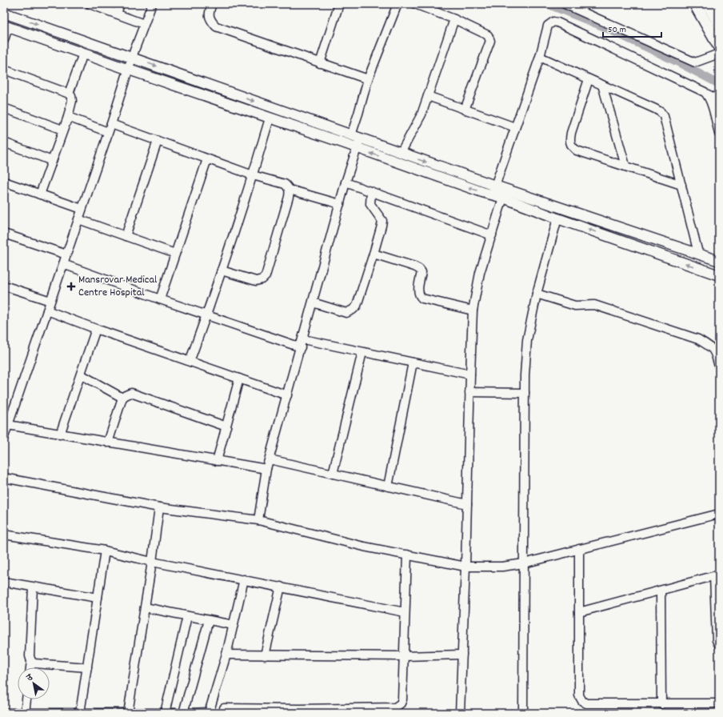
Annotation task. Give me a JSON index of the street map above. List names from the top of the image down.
{
  "places": {
    "health": ["Mansrovar Medical Centre Hospital"]
  },
  "scale_bar": "50 m",
  "north": "top left"
}
